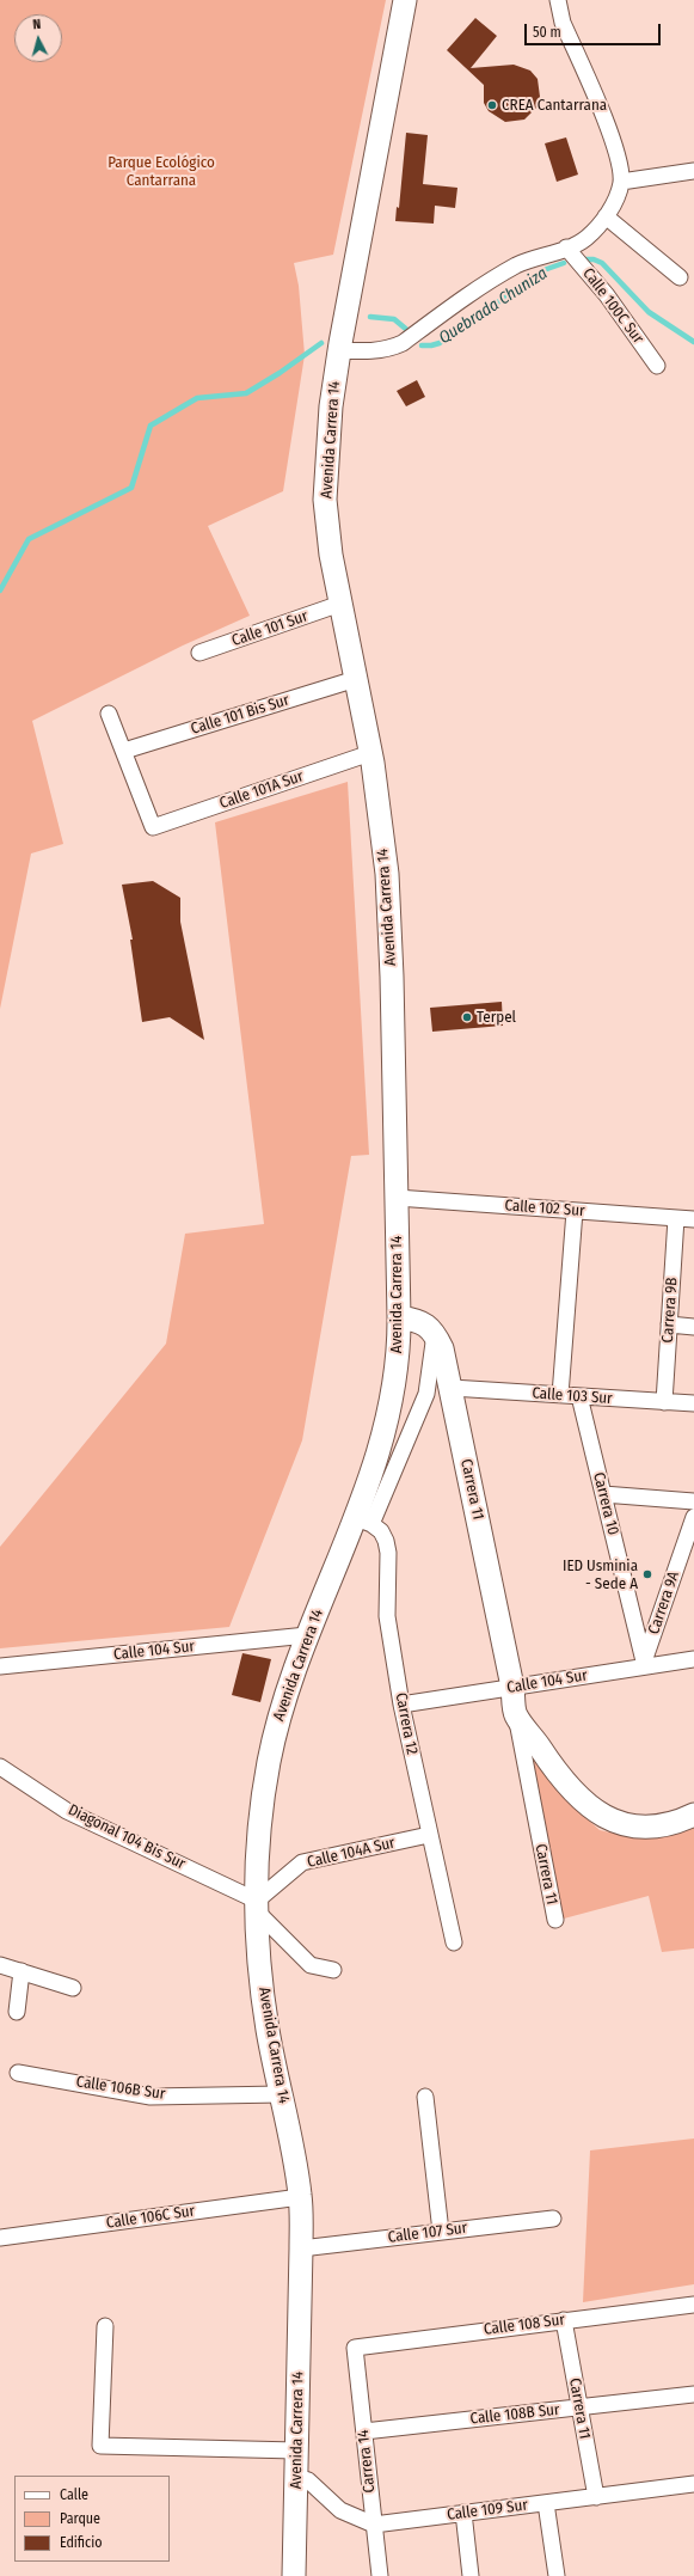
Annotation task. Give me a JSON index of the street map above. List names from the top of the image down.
{
  "streets": {
    "main road": ["Avenida Carrera 14", "Carrera 11"],
    "street": [
      "Calle 100C Sur",
      "Calle 101 Sur",
      "Calle 101 Bis Sur",
      "Calle 101A Sur",
      "Calle 102 Sur",
      "Carrera 9B",
      "Calle 103 Sur",
      "Carrera 10",
      "Carrera 9A",
      "Calle 104 Sur",
      "Carrera 12",
      "Diagonal 104 Bis Sur",
      "Calle 104A Sur",
      "Calle 106B Sur",
      "Calle 106C Sur",
      "Calle 107 Sur",
      "Calle 108 Sur",
      "Calle 108B Sur",
      "Carrera 14",
      "Calle 109 Sur"
    ]
  },
  "crossings": [
    ["Avenida Carrera 14", "Calle 101 Sur"],
    ["Avenida Carrera 14", "Calle 101 Bis Sur"],
    ["Avenida Carrera 14", "Calle 101A Sur"],
    ["Avenida Carrera 14", "Calle 102 Sur"],
    ["Avenida Carrera 14", "Calle 104 Sur"],
    ["Avenida Carrera 14", "Carrera 12"],
    ["Avenida Carrera 14", "Diagonal 104 Bis Sur"],
    ["Avenida Carrera 14", "Calle 104A Sur"],
    ["Avenida Carrera 14", "Calle 106B Sur"],
    ["Avenida Carrera 14", "Calle 106C Sur"],
    ["Avenida Carrera 14", "Calle 107 Sur"],
    ["Calle 101 Bis Sur", "Calle 101A Sur"],
    ["Calle 102 Sur", "Carrera 9B"],
    ["Carrera 9B", "Calle 103 Sur"],
    ["Calle 103 Sur", "Carrera 11"],
    ["Calle 103 Sur", "Carrera 10"],
    ["Carrera 11", "Calle 104 Sur"],
    ["Carrera 11", "Calle 108 Sur"],
    ["Carrera 11", "Calle 108B Sur"],
    ["Carrera 11", "Calle 109 Sur"],
    ["Carrera 10", "Carrera 9A"],
    ["Carrera 10", "Calle 104 Sur"],
    ["Carrera 9A", "Calle 104 Sur"],
    ["Calle 104 Sur", "Carrera 12"],
    ["Carrera 12", "Calle 104A Sur"],
    ["Diagonal 104 Bis Sur", "Calle 104A Sur"],
    ["Calle 108 Sur", "Carrera 14"],
    ["Calle 108B Sur", "Carrera 14"],
    ["Carrera 14", "Calle 109 Sur"]
  ],
  "water": ["Quebrada Chuniza"],
  "parks": ["Parque Ecológico Cantarrana"],
  "places": ["CREA Cantarrana", "Terpel", "IED Usminia - Sede A"],
  "legend": ["Calle", "Parque", "Edificio"],
  "scale_bar": "50 m",
  "north": "top"
}
